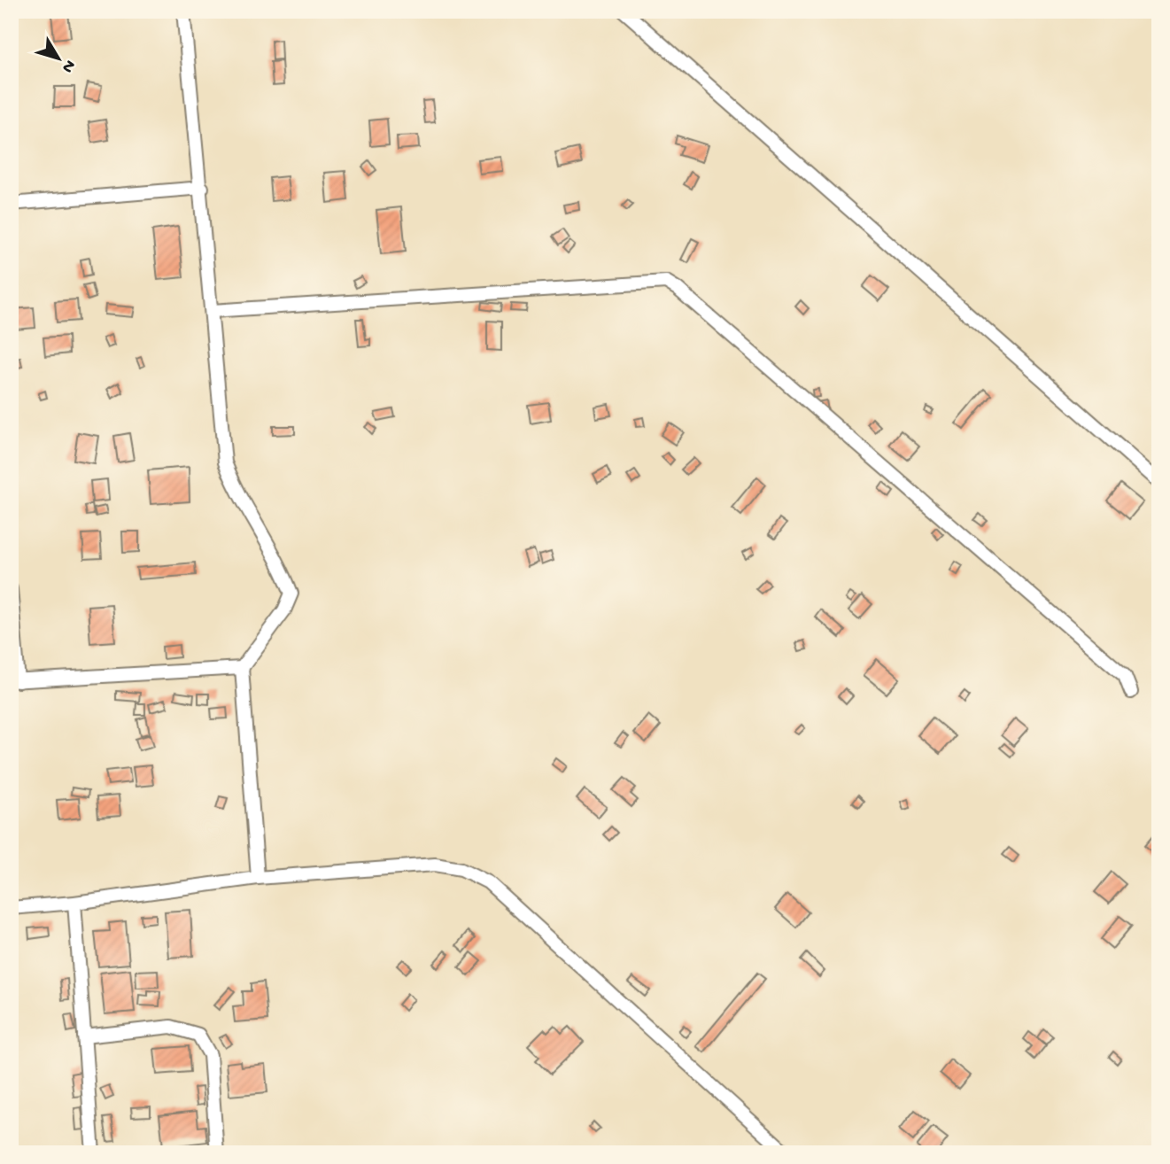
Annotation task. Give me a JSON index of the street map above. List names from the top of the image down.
{
  "north": "bottom right"
}
